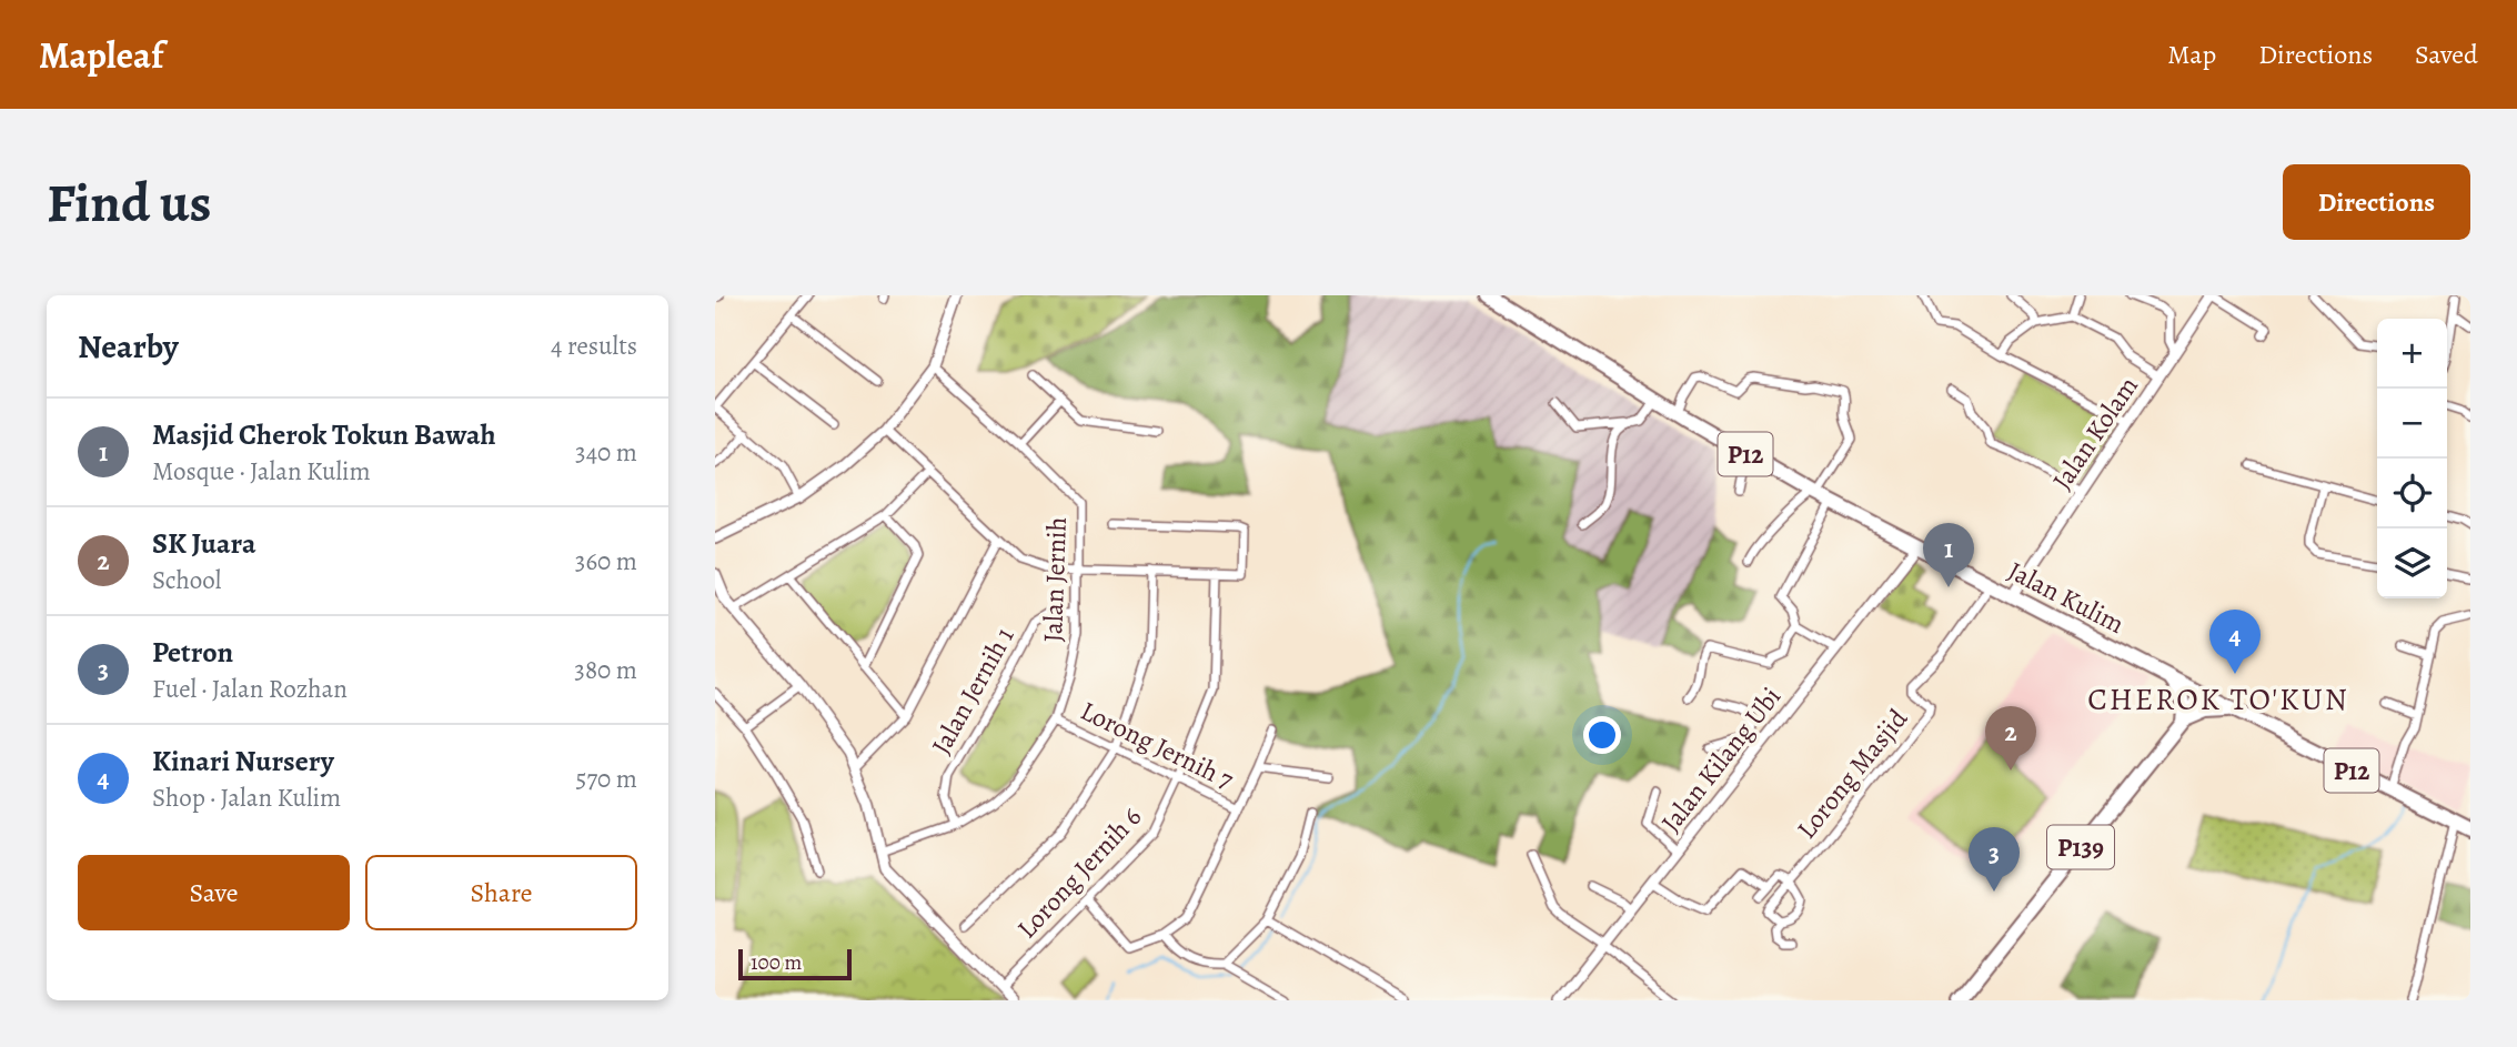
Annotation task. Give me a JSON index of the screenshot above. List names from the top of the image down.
{
  "streets": {
    "main road": ["P12", "Jalan Kulim", "P139"],
    "street": [
      "Jalan Kolam",
      "Jalan Jernih",
      "Jalan Jernih 1",
      "Lorong Jernih 7",
      "Jalan Kilang Ubi",
      "Lorong Masjid",
      "Lorong Jernih 6"
    ]
  },
  "crossings": [
    ["Jalan Kolam", "Jalan Kulim"],
    ["Jalan Jernih", "Jalan Jernih 1"],
    ["Jalan Jernih", "Lorong Jernih 7"],
    ["Jalan Kulim", "Jalan Kilang Ubi"],
    ["Jalan Kulim", "Lorong Masjid"],
    ["Jalan Kulim", "P139"],
    ["Lorong Jernih 7", "Lorong Jernih 6"]
  ],
  "districts": ["CHEROK TO'KUN"],
  "scale_bar": "100 m",
  "page": {
    "header": "Mapleaf",
    "nav": ["Map", "Directions", "Saved"],
    "buttons": [
      "Directions",
      ["Save", "Share"]
    ],
    "title": "Find us",
    "heading": ["Nearby", "4 results"],
    "map_buttons": ["+", "−"],
    "list": [
      {
        "mark": "1",
        "name": "Masjid Cherok Tokun Bawah",
        "note": "Mosque · Jalan Kulim",
        "value": "340 m"
      },
      {
        "mark": "2",
        "name": "SK Juara",
        "note": "School",
        "value": "360 m"
      },
      {
        "mark": "3",
        "name": "Petron",
        "note": "Fuel · Jalan Rozhan",
        "value": "380 m"
      },
      {
        "mark": "4",
        "name": "Kinari Nursery",
        "note": "Shop · Jalan Kulim",
        "value": "570 m"
      }
    ],
    "pins": [
      "1",
      "4",
      "2",
      "3"
    ],
    "scale": "100 m"
  }
}
